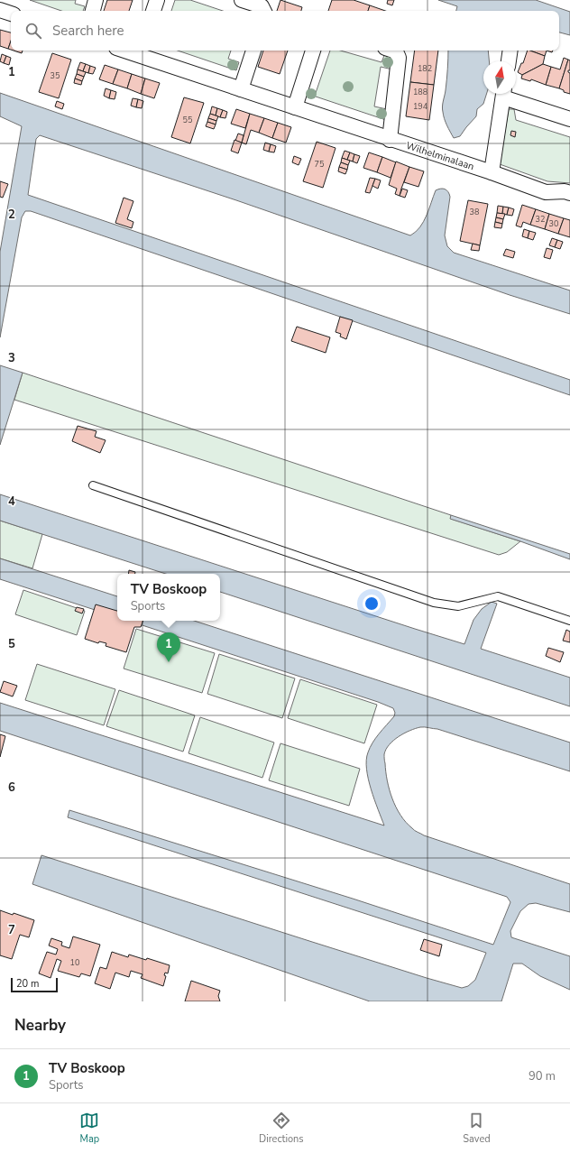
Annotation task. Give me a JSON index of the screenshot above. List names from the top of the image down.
{
  "streets": {
    "street": ["Wilhelminalaan"]
  },
  "house_numbers": [
    "182",
    "35",
    "188",
    "194",
    "55",
    "75",
    "38",
    "32",
    "30",
    "10"
  ],
  "scale_bar": "20 m",
  "north": "top",
  "page": {
    "search": "Search here",
    "popup": ["TV Boskoop", "Sports"],
    "pins": "1",
    "scale": "20 m",
    "heading": "Nearby",
    "list": [
      {
        "mark": "1",
        "name": "TV Boskoop",
        "note": "Sports",
        "value": "90 m"
      }
    ],
    "nav": ["Map", "Directions", "Saved"]
  },
  "grid": {
    "rows": [
      "1",
      "2",
      "3",
      "4",
      "5",
      "6",
      "7"
    ]
  }
}
